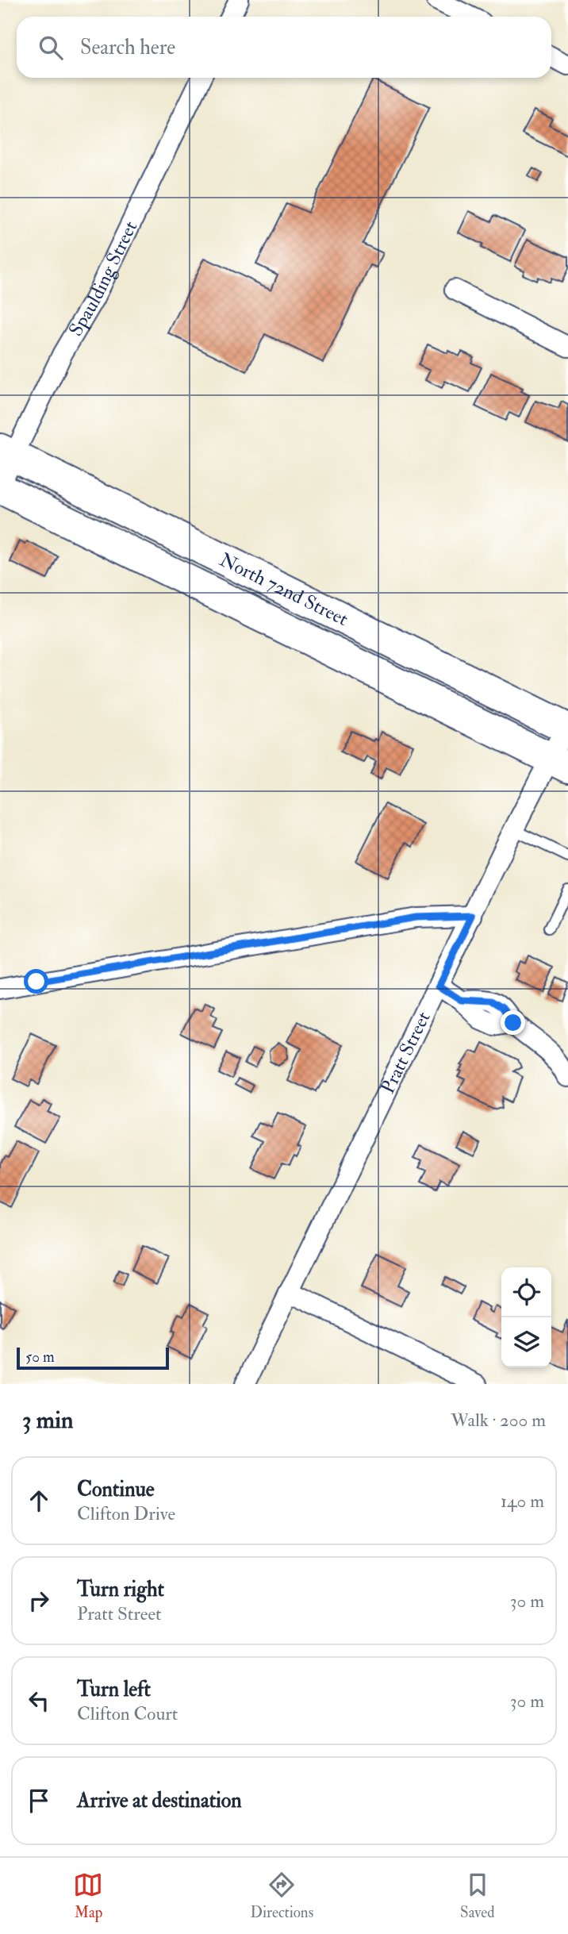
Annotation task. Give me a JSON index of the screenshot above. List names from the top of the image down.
{
  "streets": {
    "main road": ["North 72nd Street"],
    "street": ["Spaulding Street", "Pratt Street"]
  },
  "crossings": [
    ["Spaulding Street", "North 72nd Street"],
    ["North 72nd Street", "Pratt Street"]
  ],
  "scale_bar": "50 m",
  "page": {
    "search": "Search here",
    "scale": "50 m",
    "heading": ["3 min", "Walk · 200 m"],
    "list": [
      ["Continue", "Clifton Drive", "140 m"],
      ["Turn right", "Pratt Street", "30 m"],
      ["Turn left", "Clifton Court", "30 m"],
      "Arrive at destination"
    ],
    "nav": ["Map", "Directions", "Saved"]
  }
}
